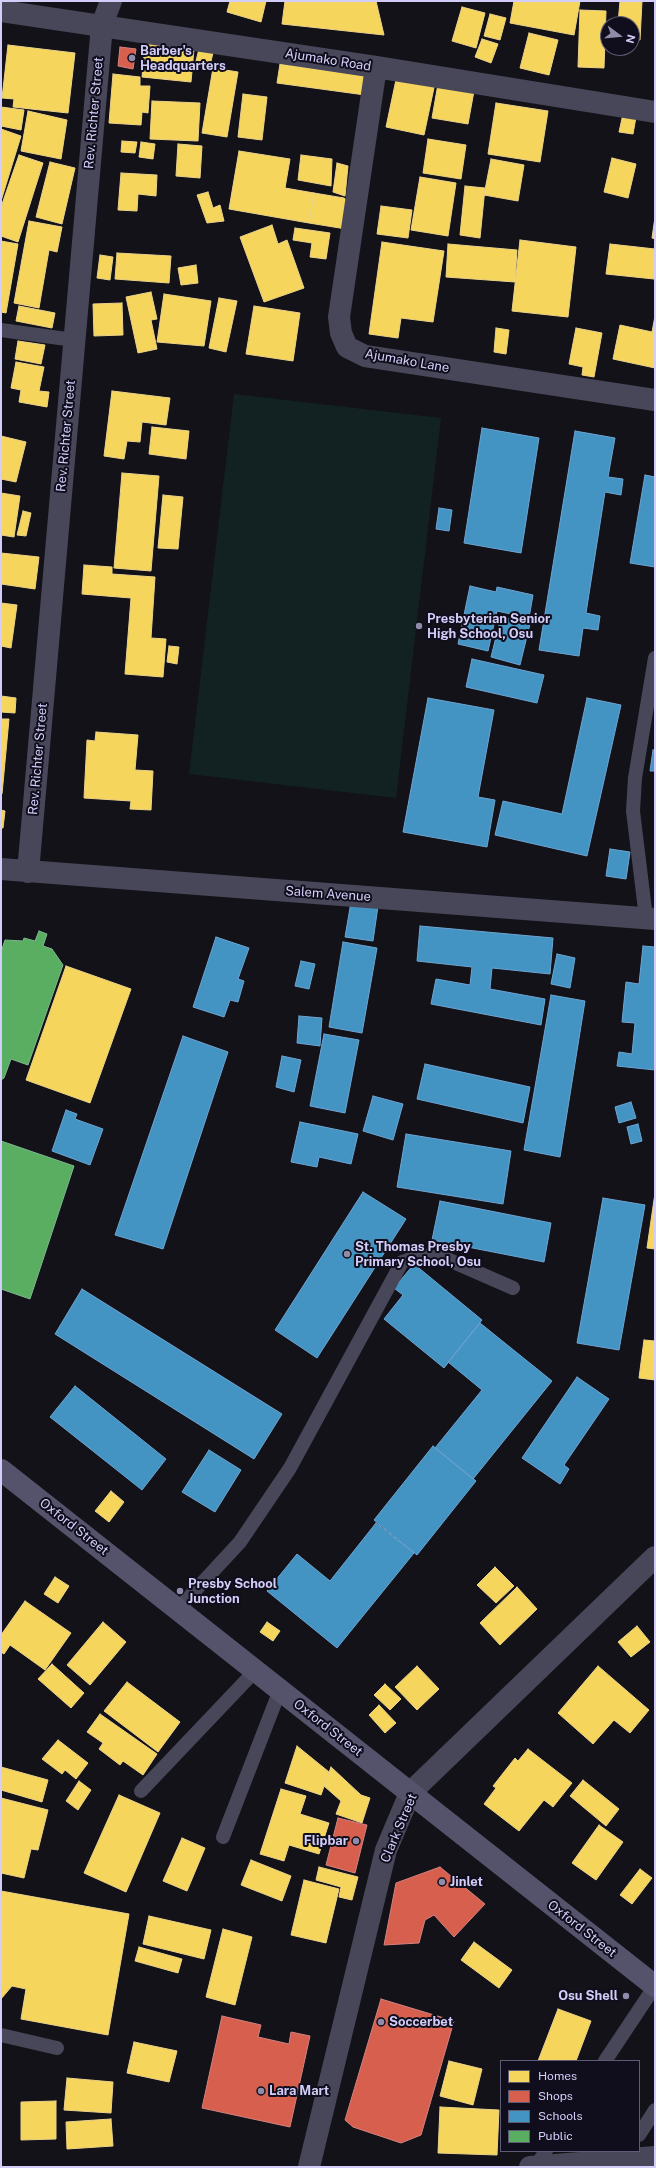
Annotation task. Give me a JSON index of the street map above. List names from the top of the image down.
{
  "streets": {
    "main road": ["Oxford Street"],
    "street": [
      "Ajumako Road",
      "Rev. Richter Street",
      "Ajumako Lane",
      "Salem Avenue",
      "Clark Street"
    ]
  },
  "crossings": [
    ["Ajumako Road", "Rev. Richter Street"],
    ["Ajumako Road", "Ajumako Lane"],
    ["Rev. Richter Street", "Salem Avenue"],
    ["Oxford Street", "Clark Street"]
  ],
  "places": [
    "Barber's Headquarters",
    "Presbyterian Senior High School, Osu",
    "St. Thomas Presby Primary School, Osu",
    "Presby School Junction",
    "Flipbar",
    "Jinlet",
    "Osu Shell",
    "Soccerbet",
    "Lara Mart"
  ],
  "legend": [
    "Homes",
    "Shops",
    "Schools",
    "Public"
  ],
  "north": "right"
}
